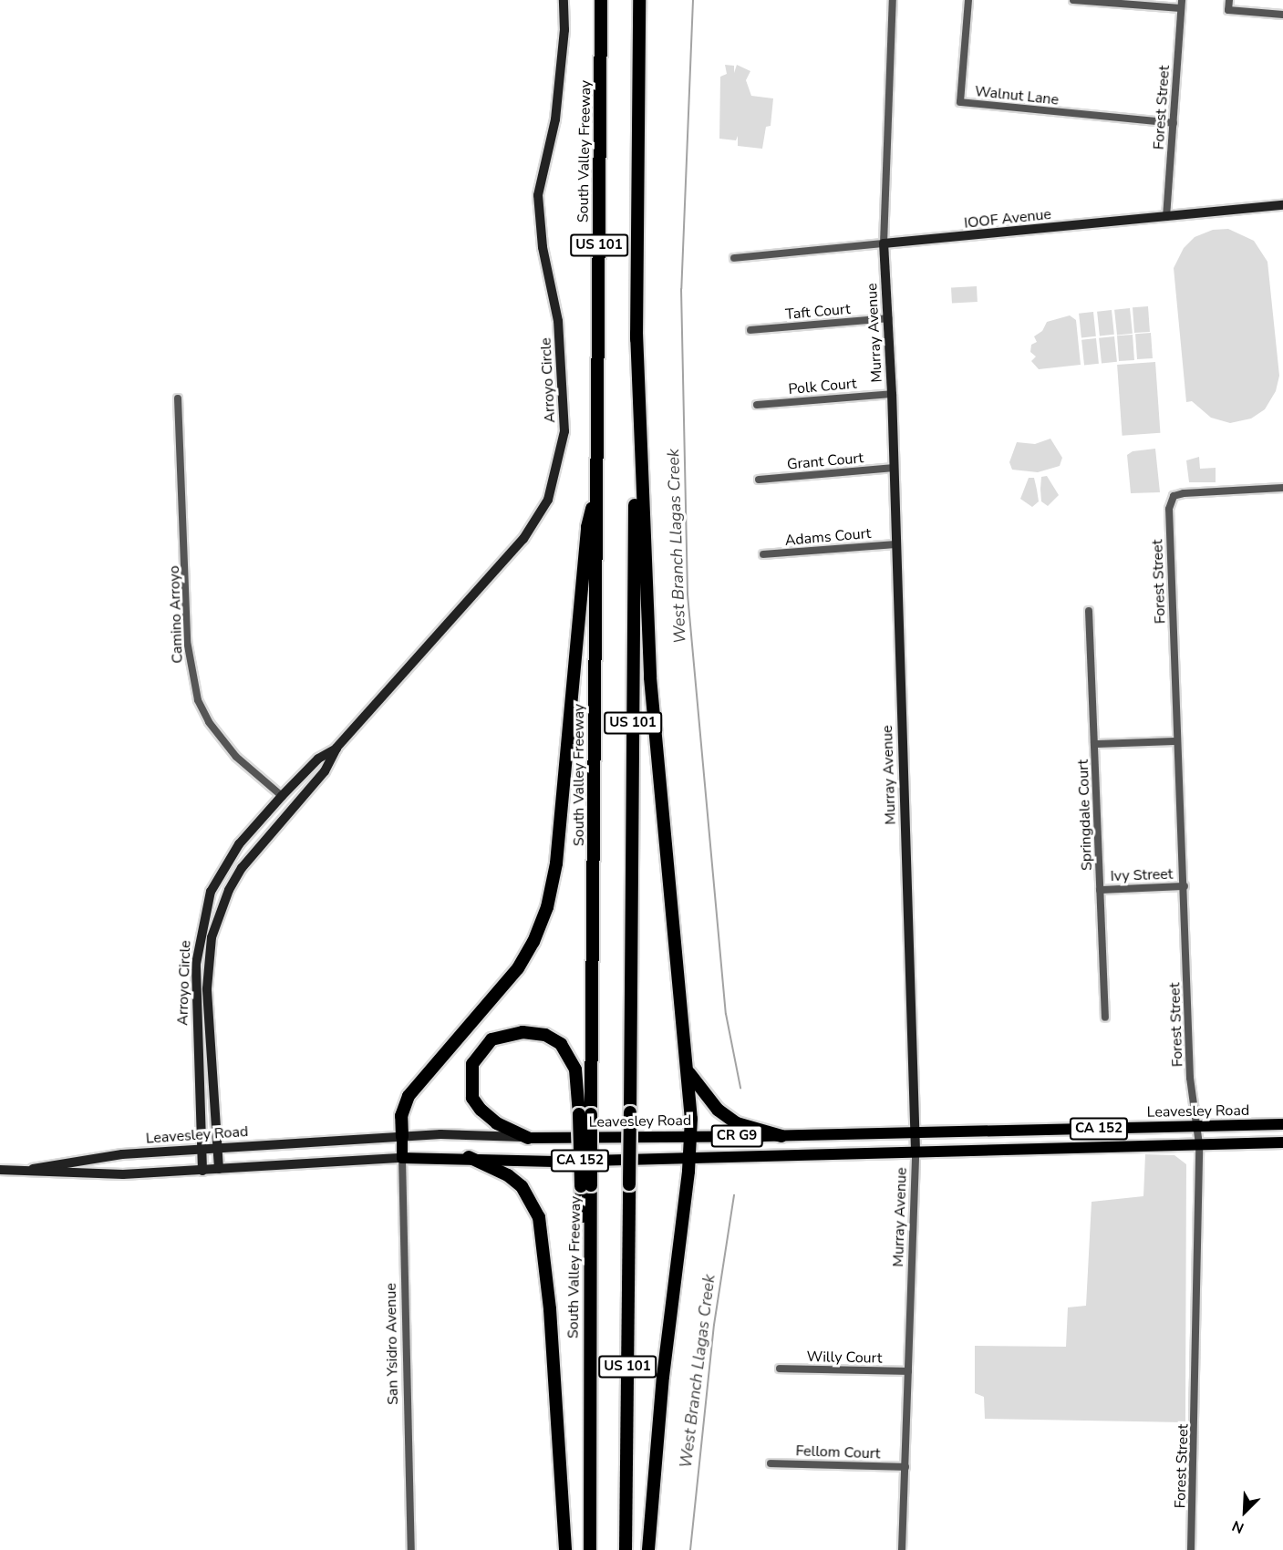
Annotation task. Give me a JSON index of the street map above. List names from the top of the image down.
{
  "streets": {
    "highway": ["South Valley Freeway", "US 101", "CA 152"],
    "main road": ["Leavesley Road", "CR G9", "San Ysidro Avenue"],
    "street": [
      "Walnut Lane",
      "Forest Street",
      "IOOF Avenue",
      "Taft Court",
      "Murray Avenue",
      "Arroyo Circle",
      "Polk Court",
      "Grant Court",
      "Adams Court",
      "Camino Arroyo",
      "Springdale Court",
      "Ivy Street",
      "Willy Court",
      "Fellom Court"
    ]
  },
  "crossings": [
    ["Walnut Lane", "Forest Street"],
    ["Forest Street", "IOOF Avenue"],
    ["Forest Street", "Ivy Street"],
    ["Forest Street", "Leavesley Road"],
    ["IOOF Avenue", "Murray Avenue"],
    ["Taft Court", "Murray Avenue"],
    ["Murray Avenue", "Polk Court"],
    ["Murray Avenue", "Grant Court"],
    ["Murray Avenue", "Adams Court"],
    ["Murray Avenue", "Leavesley Road"],
    ["Murray Avenue", "Willy Court"],
    ["Murray Avenue", "Fellom Court"],
    ["Arroyo Circle", "Camino Arroyo"],
    ["Arroyo Circle", "Leavesley Road"],
    ["Springdale Court", "Ivy Street"],
    ["Leavesley Road", "CA 152"],
    ["Leavesley Road", "San Ysidro Avenue"]
  ],
  "water": ["West Branch Llagas Creek"],
  "north": "bottom left"
}
